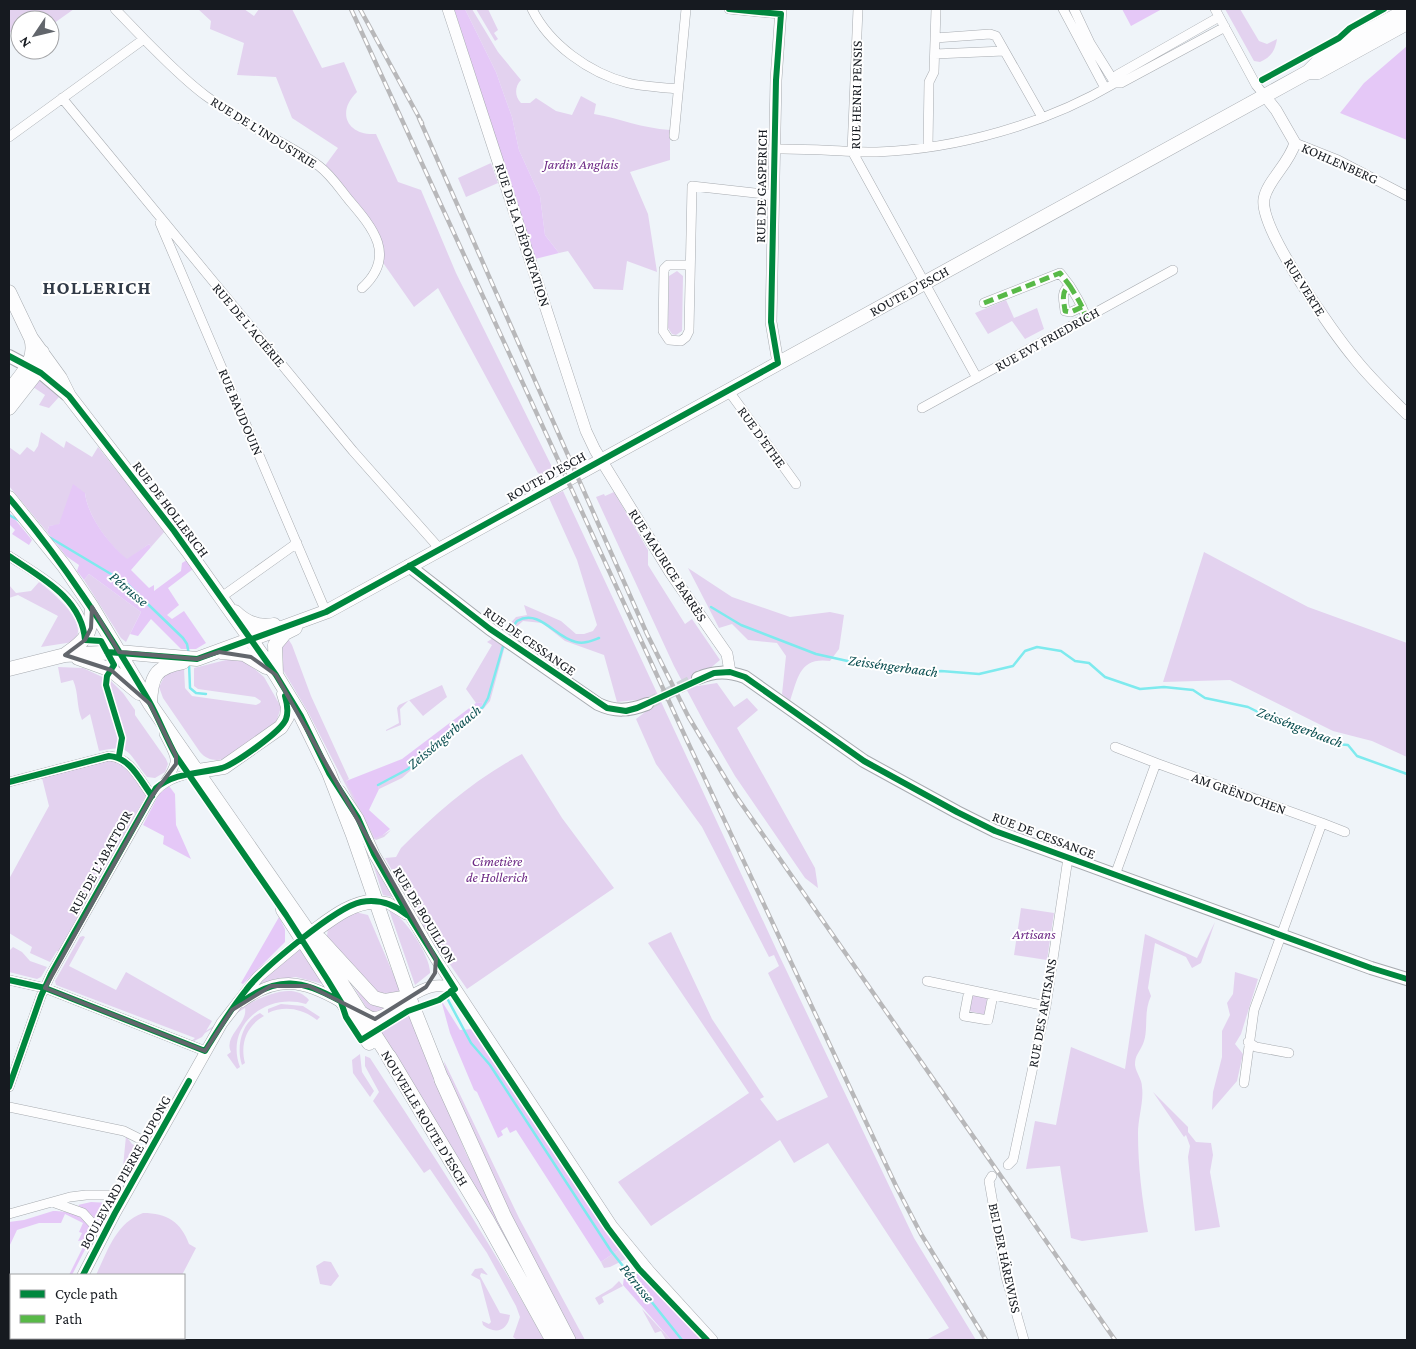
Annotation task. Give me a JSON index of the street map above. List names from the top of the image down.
{
  "streets": {
    "highway": ["NOUVELLE ROUTE D'ESCH"],
    "main road": ["ROUTE D'ESCH", "RUE DE HOLLERICH", "RUE DE CESSANGE"],
    "street": [
      "RUE HENRI PENSIS",
      "RUE DE L'INDUSTRIE",
      "KOHLENBERG",
      "RUE DE GASPERICH",
      "RUE DE LA DÉPORTATION",
      "RUE VERTE",
      "RUE DE L'ACIÉRIE",
      "RUE EVY FRIEDRICH",
      "RUE BAUDOUIN",
      "RUE D'ETHE",
      "RUE MAURICE BARRÈS",
      "AM GRËNDCHEN",
      "RUE DE L'ABATTOIR",
      "RUE DE BOUILLON",
      "RUE DES ARTISANS",
      "BOULEVARD PIERRE DUPONG",
      "BEI DER HÄREWISS"
    ]
  },
  "crossings": [
    ["RUE HENRI PENSIS", "ROUTE D'ESCH"],
    ["RUE HENRI PENSIS", "RUE EVY FRIEDRICH"],
    ["KOHLENBERG", "RUE VERTE"],
    ["KOHLENBERG", "ROUTE D'ESCH"],
    ["RUE DE GASPERICH", "ROUTE D'ESCH"],
    ["RUE DE LA DÉPORTATION", "ROUTE D'ESCH"],
    ["RUE DE LA DÉPORTATION", "RUE MAURICE BARRÈS"],
    ["ROUTE D'ESCH", "RUE DE L'ACIÉRIE"],
    ["ROUTE D'ESCH", "RUE BAUDOUIN"],
    ["ROUTE D'ESCH", "RUE D'ETHE"],
    ["ROUTE D'ESCH", "RUE DE HOLLERICH"],
    ["ROUTE D'ESCH", "RUE MAURICE BARRÈS"],
    ["ROUTE D'ESCH", "RUE DE CESSANGE"],
    ["ROUTE D'ESCH", "NOUVELLE ROUTE D'ESCH"],
    ["RUE DE L'ACIÉRIE", "RUE BAUDOUIN"],
    ["RUE MAURICE BARRÈS", "RUE DE CESSANGE"],
    ["RUE DE CESSANGE", "RUE DES ARTISANS"],
    ["RUE DE L'ABATTOIR", "NOUVELLE ROUTE D'ESCH"],
    ["RUE DE BOUILLON", "NOUVELLE ROUTE D'ESCH"],
    ["NOUVELLE ROUTE D'ESCH", "BOULEVARD PIERRE DUPONG"]
  ],
  "districts": ["HOLLERICH"],
  "water": ["Pétrusse", "Zeisséngerbaach"],
  "parks": ["Jardin Anglais", "Cimetière de Hollerich", "Artisans"],
  "legend": ["Cycle path", "Path"],
  "north": "bottom left"
}
